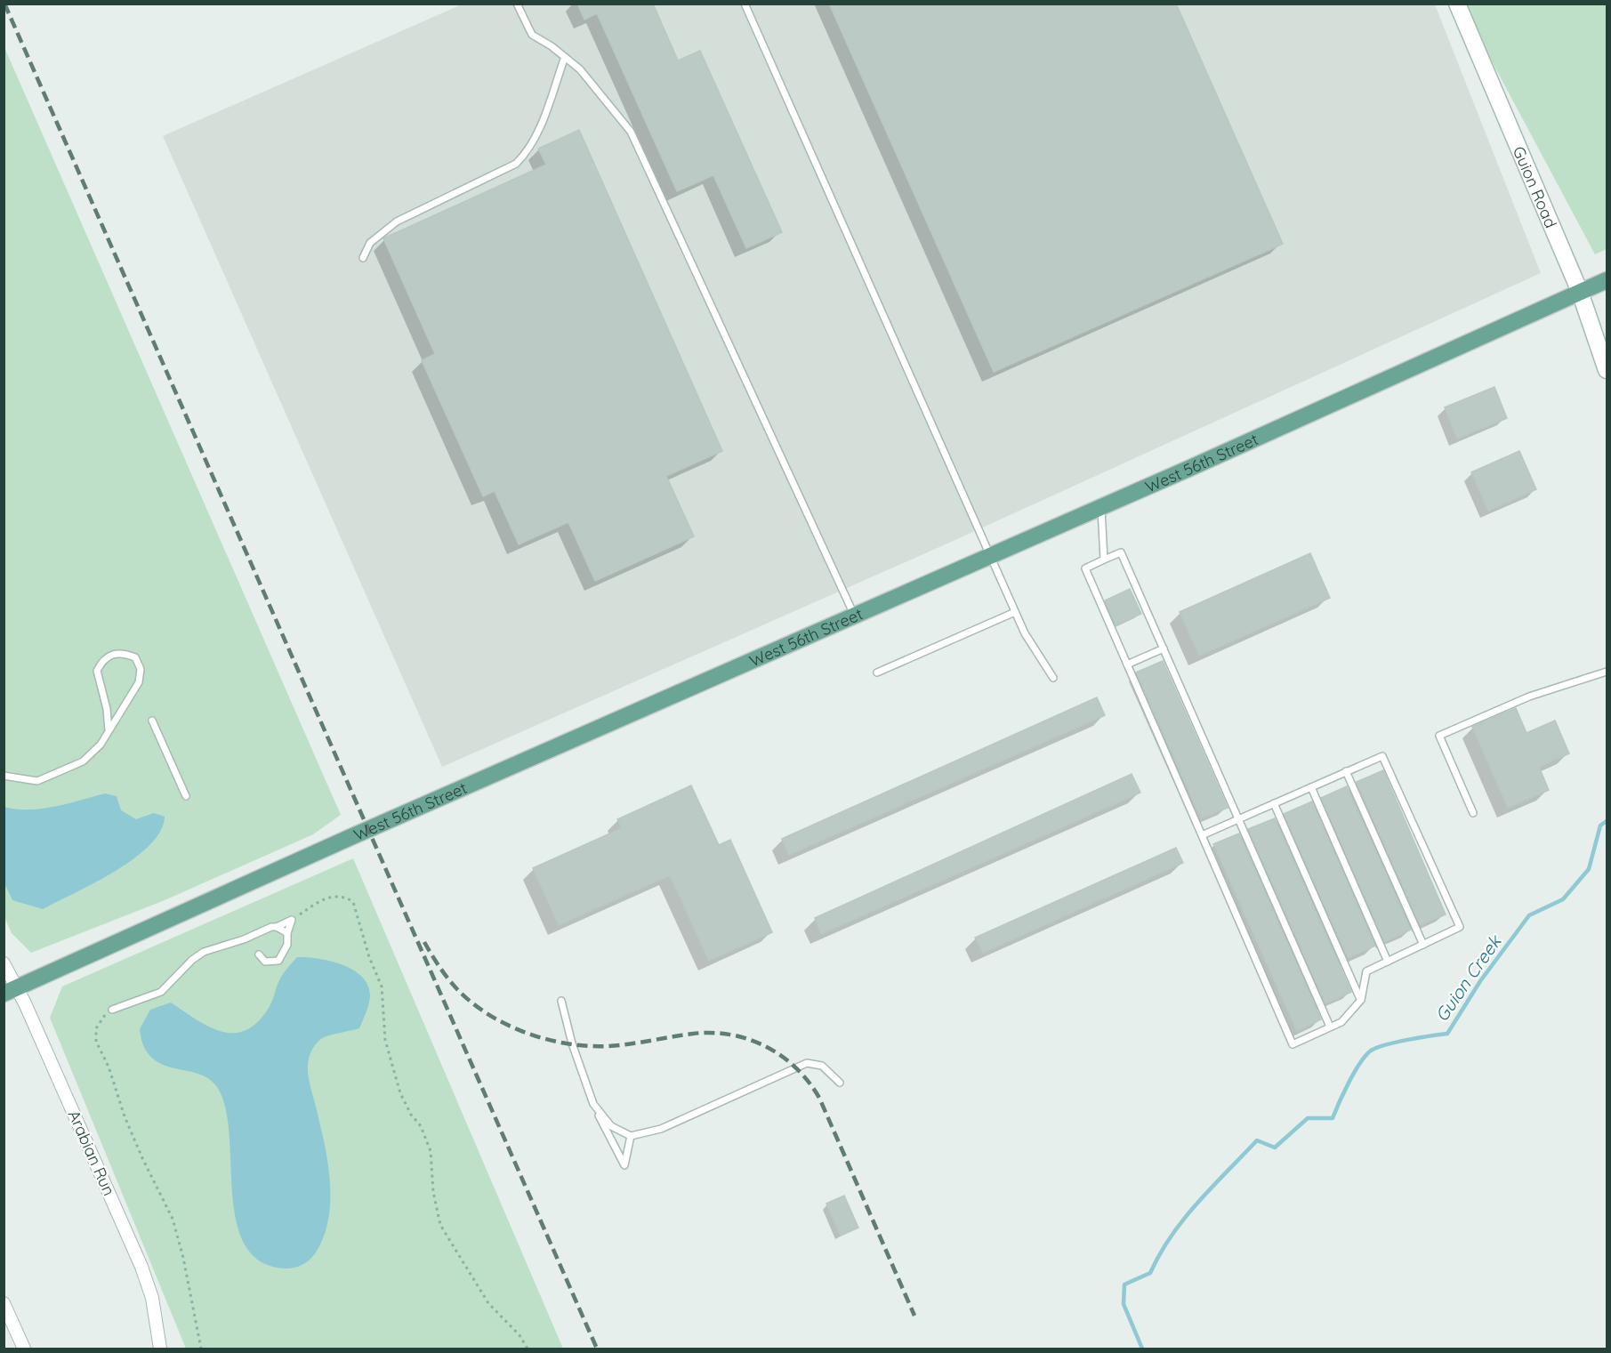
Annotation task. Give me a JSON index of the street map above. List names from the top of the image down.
{
  "streets": {
    "main road": ["West 56th Street"],
    "street": ["Guion Road", "Arabian Run"]
  },
  "crossings": [
    ["Guion Road", "West 56th Street"],
    ["West 56th Street", "Arabian Run"]
  ],
  "water": ["Guion Creek"]
}
